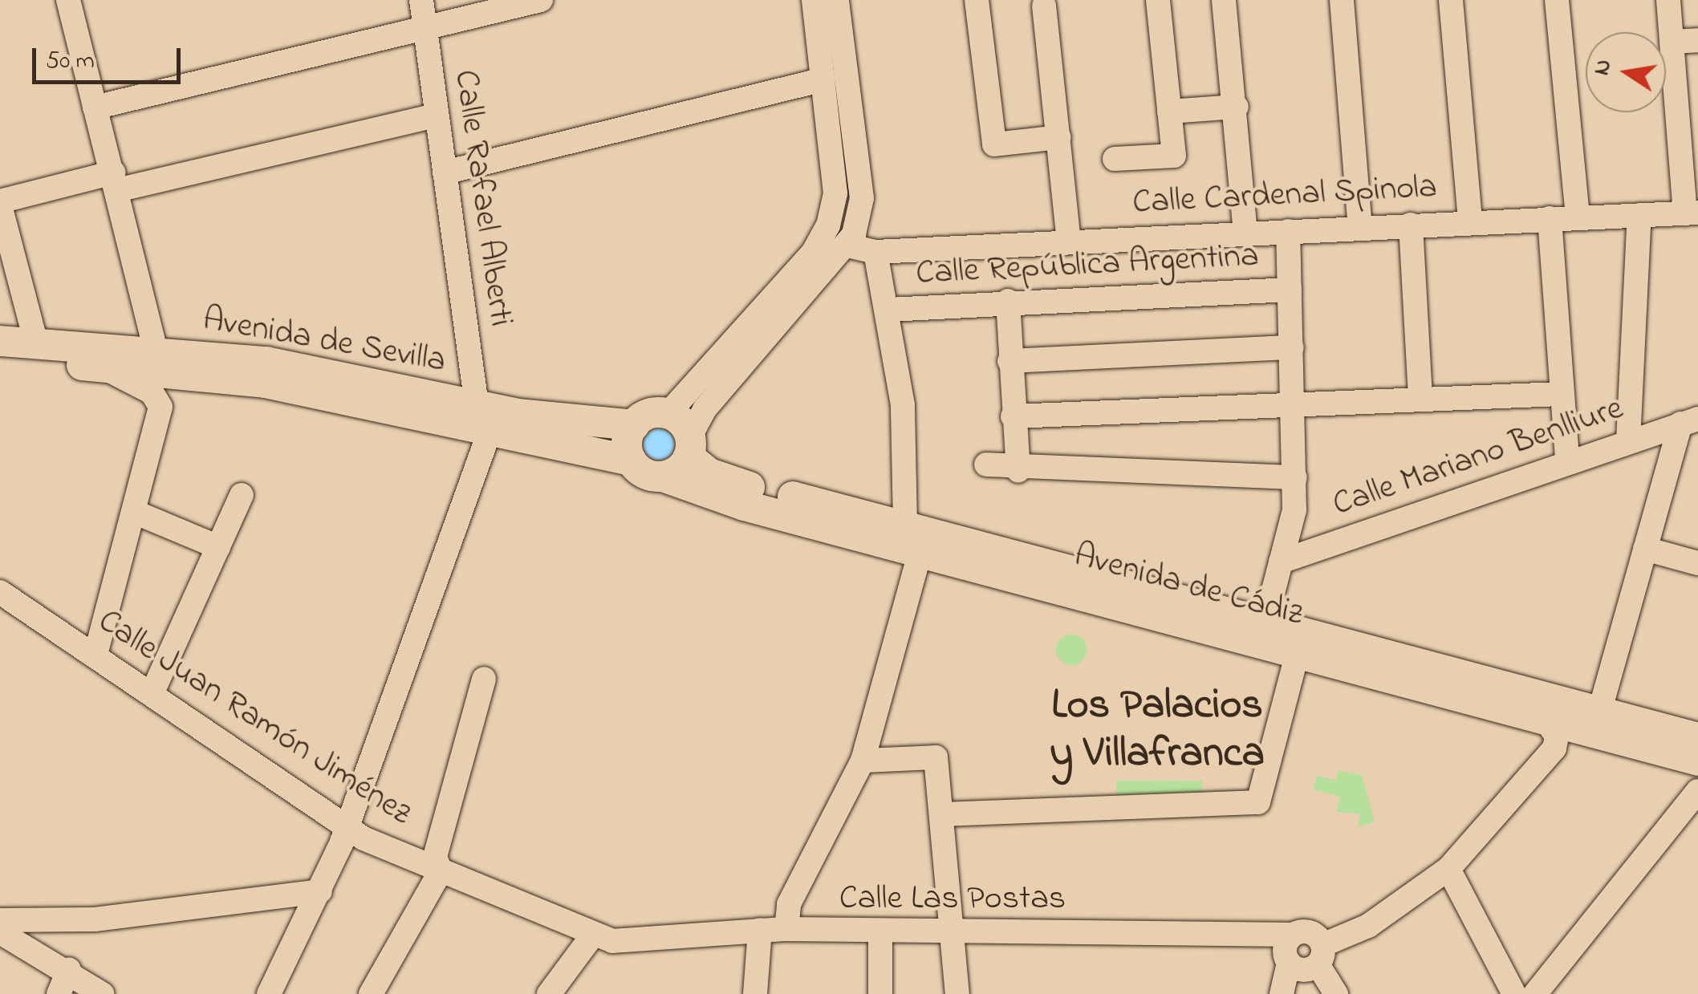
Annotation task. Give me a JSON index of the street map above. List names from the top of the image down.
{
  "streets": {
    "main road": ["Avenida de Sevilla", "Avenida de Cádiz"],
    "street": [
      "Calle Cardenal Spinola",
      "Calle Rafael Alberti",
      "Calle República Argentina",
      "Calle Mariano Benlliure",
      "Calle Juan Ramón Jiménez",
      "Calle Las Postas"
    ]
  },
  "crossings": [
    ["Calle Rafael Alberti", "Avenida de Sevilla"],
    ["Avenida de Sevilla", "Avenida de Cádiz"],
    ["Calle Juan Ramón Jiménez", "Calle Las Postas"]
  ],
  "districts": ["Los Palacios y Villafranca"],
  "scale_bar": "50 m",
  "north": "left"
}
